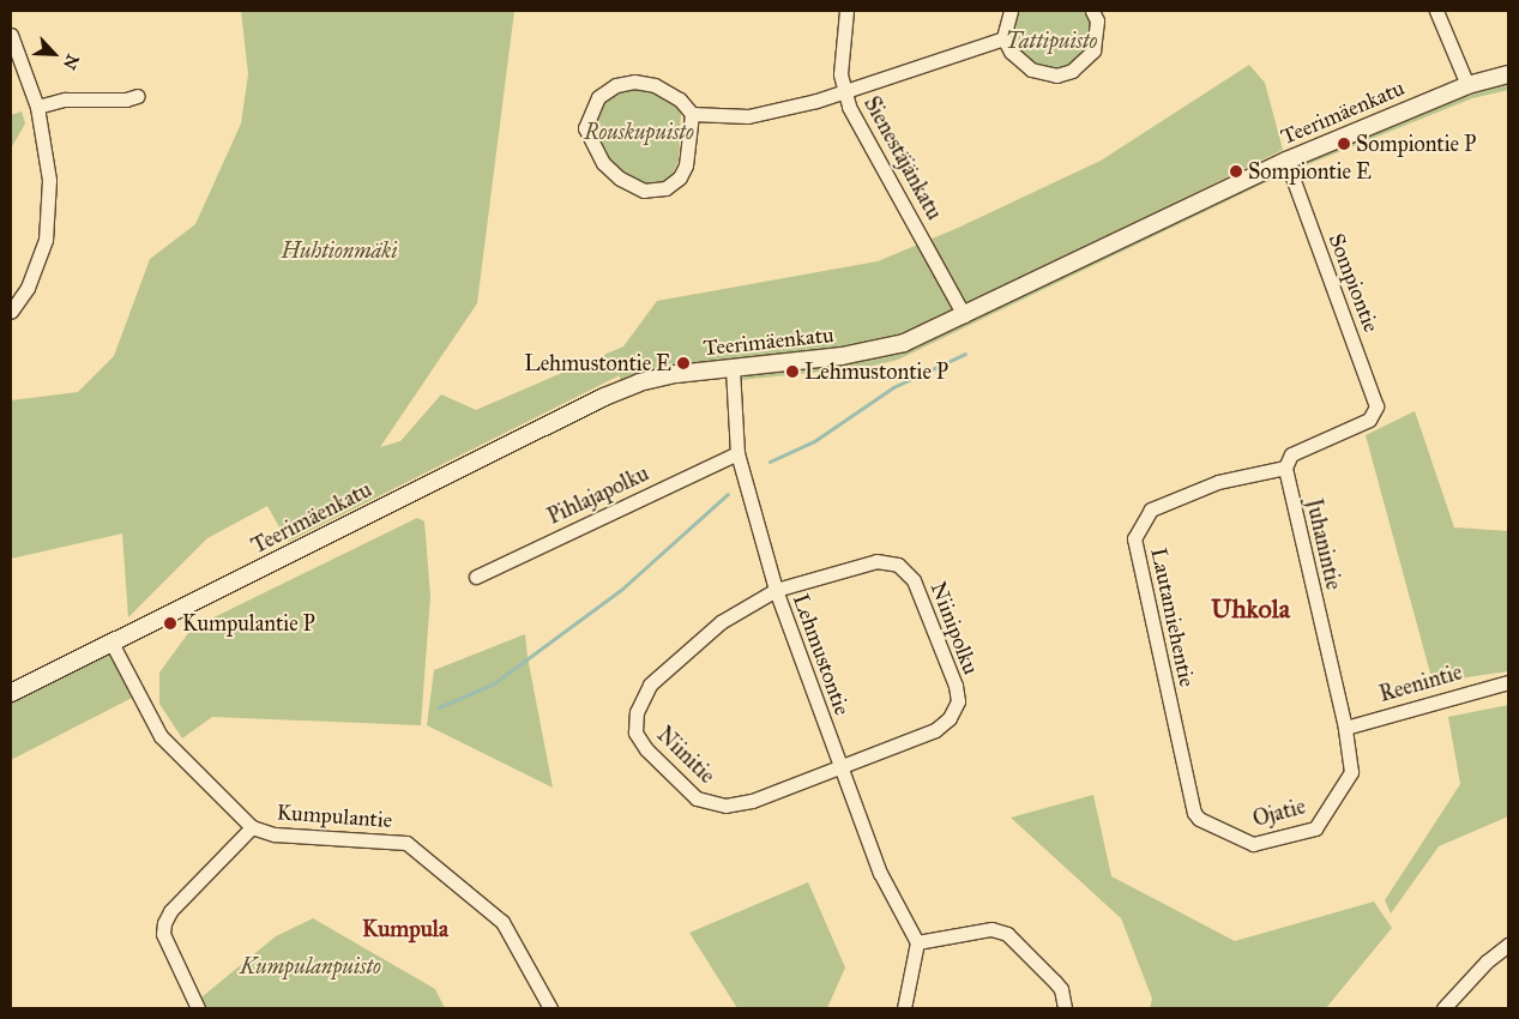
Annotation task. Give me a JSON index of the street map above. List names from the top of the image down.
{
  "streets": {
    "street": [
      "Teerimäenkatu",
      "Sienestäjänkatu",
      "Sompiontie",
      "Pihlajapolku",
      "Juhanintie",
      "Lautamiehentie",
      "Niinipolku",
      "Lehmustontie",
      "Reenintie",
      "Niinitie",
      "Ojatie",
      "Kumpulantie"
    ]
  },
  "crossings": [
    ["Teerimäenkatu", "Sienestäjänkatu"],
    ["Teerimäenkatu", "Sompiontie"],
    ["Teerimäenkatu", "Lehmustontie"],
    ["Teerimäenkatu", "Kumpulantie"],
    ["Sompiontie", "Juhanintie"],
    ["Sompiontie", "Lautamiehentie"],
    ["Pihlajapolku", "Lehmustontie"],
    ["Juhanintie", "Lautamiehentie"],
    ["Juhanintie", "Reenintie"],
    ["Juhanintie", "Ojatie"],
    ["Lautamiehentie", "Ojatie"],
    ["Niinipolku", "Lehmustontie"],
    ["Niinipolku", "Niinitie"],
    ["Lehmustontie", "Niinitie"],
    ["Reenintie", "Ojatie"]
  ],
  "districts": ["Uhkola", "Kumpula"],
  "parks": [
    "Tattipuisto",
    "Rouskupuisto",
    "Huhtionmäki",
    "Kumpulanpuisto"
  ],
  "places": [
    "Sompiontie P",
    "Sompiontie E",
    "Lehmustontie E",
    "Lehmustontie P",
    "Kumpulantie P"
  ],
  "north": "bottom right"
}
